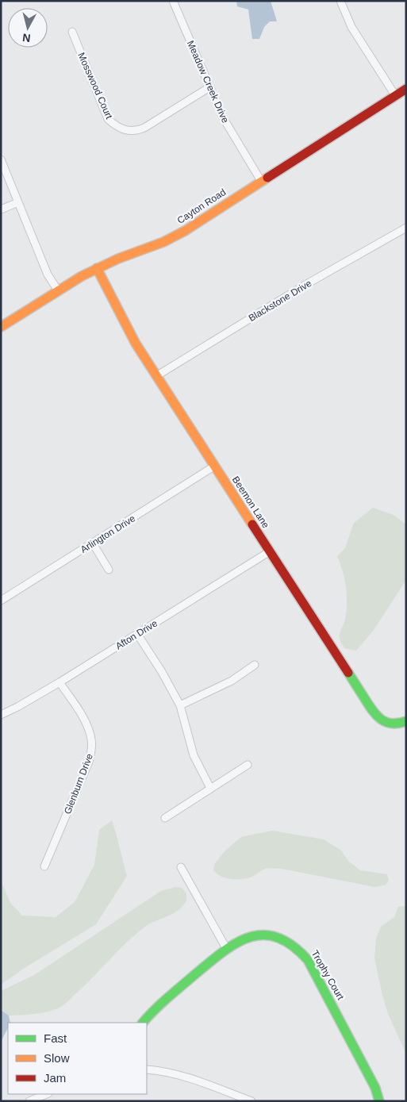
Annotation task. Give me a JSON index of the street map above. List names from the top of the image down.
{
  "streets": {
    "street": [
      "Meadow Creek Drive",
      "Mosswood Court",
      "Cayton Road",
      "Blackstone Drive",
      "Beemon Lane",
      "Arlington Drive",
      "Afton Drive",
      "Glenburn Drive",
      "Trophy Court"
    ]
  },
  "crossings": [
    ["Meadow Creek Drive", "Mosswood Court"],
    ["Meadow Creek Drive", "Cayton Road"],
    ["Cayton Road", "Beemon Lane"],
    ["Blackstone Drive", "Beemon Lane"],
    ["Beemon Lane", "Arlington Drive"],
    ["Beemon Lane", "Afton Drive"],
    ["Afton Drive", "Glenburn Drive"]
  ],
  "legend": ["Fast", "Slow", "Jam"],
  "north": "bottom"
}
